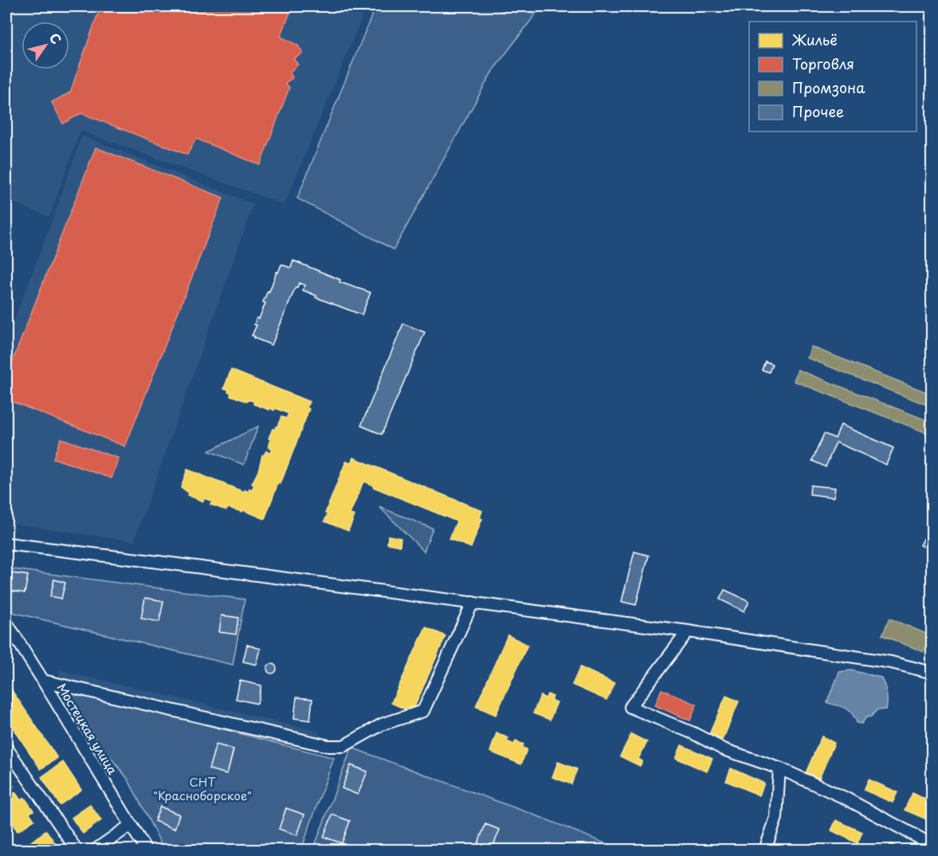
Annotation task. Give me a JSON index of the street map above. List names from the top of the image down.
{
  "streets": {
    "street": ["Мостецкая улица"]
  },
  "parks": ["СНТ \"Красноборское\""],
  "legend": [
    "Жильё",
    "Торговля",
    "Промзона",
    "Прочее"
  ],
  "north": "top right"
}
